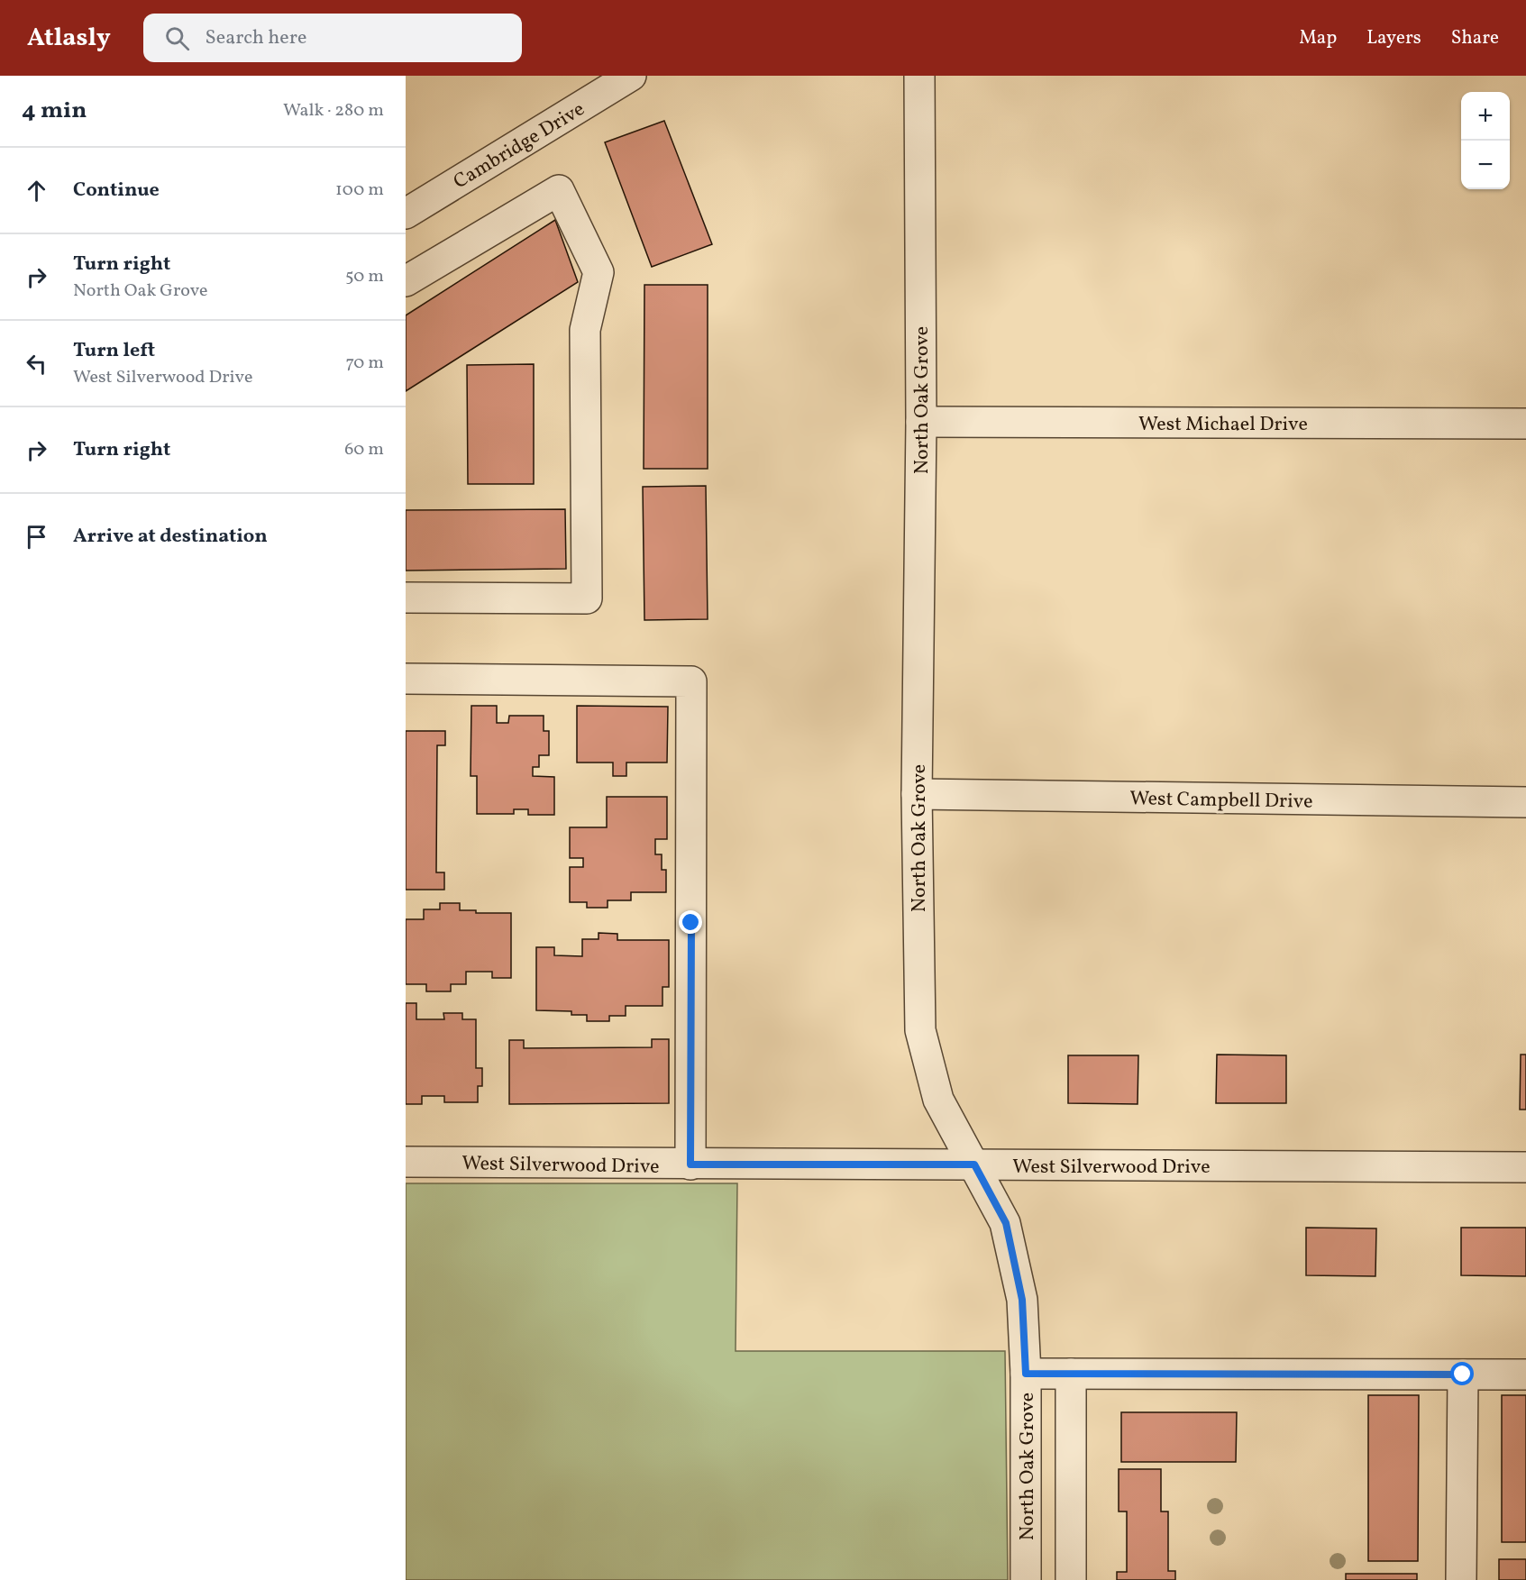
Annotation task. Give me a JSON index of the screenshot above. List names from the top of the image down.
{
  "streets": {
    "street": [
      "Cambridge Drive",
      "North Oak Grove",
      "West Michael Drive",
      "West Campbell Drive",
      "West Silverwood Drive"
    ]
  },
  "crossings": [
    ["North Oak Grove", "West Michael Drive"],
    ["North Oak Grove", "West Campbell Drive"],
    ["North Oak Grove", "West Silverwood Drive"]
  ],
  "page": {
    "header": "Atlasly",
    "search": "Search here",
    "nav": ["Map", "Layers", "Share"],
    "heading": ["4 min", "Walk · 280 m"],
    "map_buttons": ["+", "−"],
    "list": [
      ["Continue", "100 m"],
      ["Turn right", "North Oak Grove", "50 m"],
      ["Turn left", "West Silverwood Drive", "70 m"],
      ["Turn right", "60 m"],
      "Arrive at destination"
    ]
  }
}
